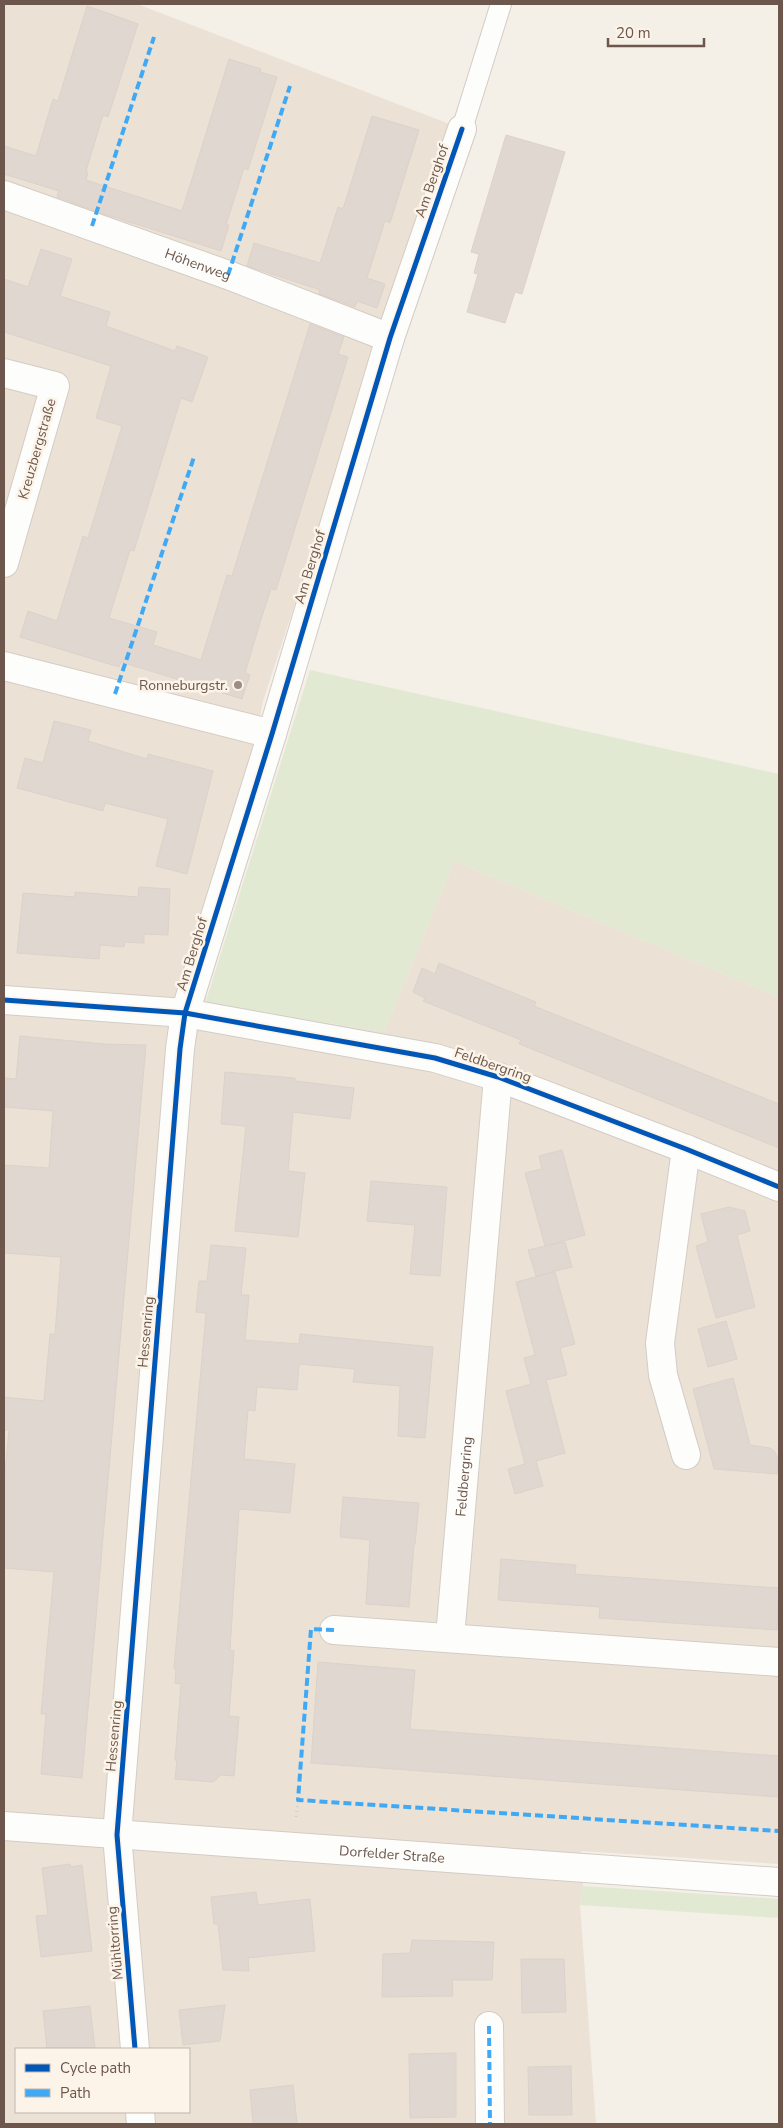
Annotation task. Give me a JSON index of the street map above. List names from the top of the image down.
{
  "streets": {
    "street": [
      "Am Berghof",
      "Höhenweg",
      "Kreuzbergstraße",
      "Feldbergring",
      "Hessenring",
      "Dorfelder Straße",
      "Mühltorring"
    ]
  },
  "crossings": [
    ["Am Berghof", "Höhenweg"],
    ["Am Berghof", "Feldbergring"],
    ["Am Berghof", "Hessenring"],
    ["Feldbergring", "Hessenring"],
    ["Hessenring", "Dorfelder Straße"],
    ["Hessenring", "Mühltorring"],
    ["Dorfelder Straße", "Mühltorring"]
  ],
  "places": ["Ronneburgstr."],
  "legend": ["Cycle path", "Path"],
  "scale_bar": "20 m"
}
